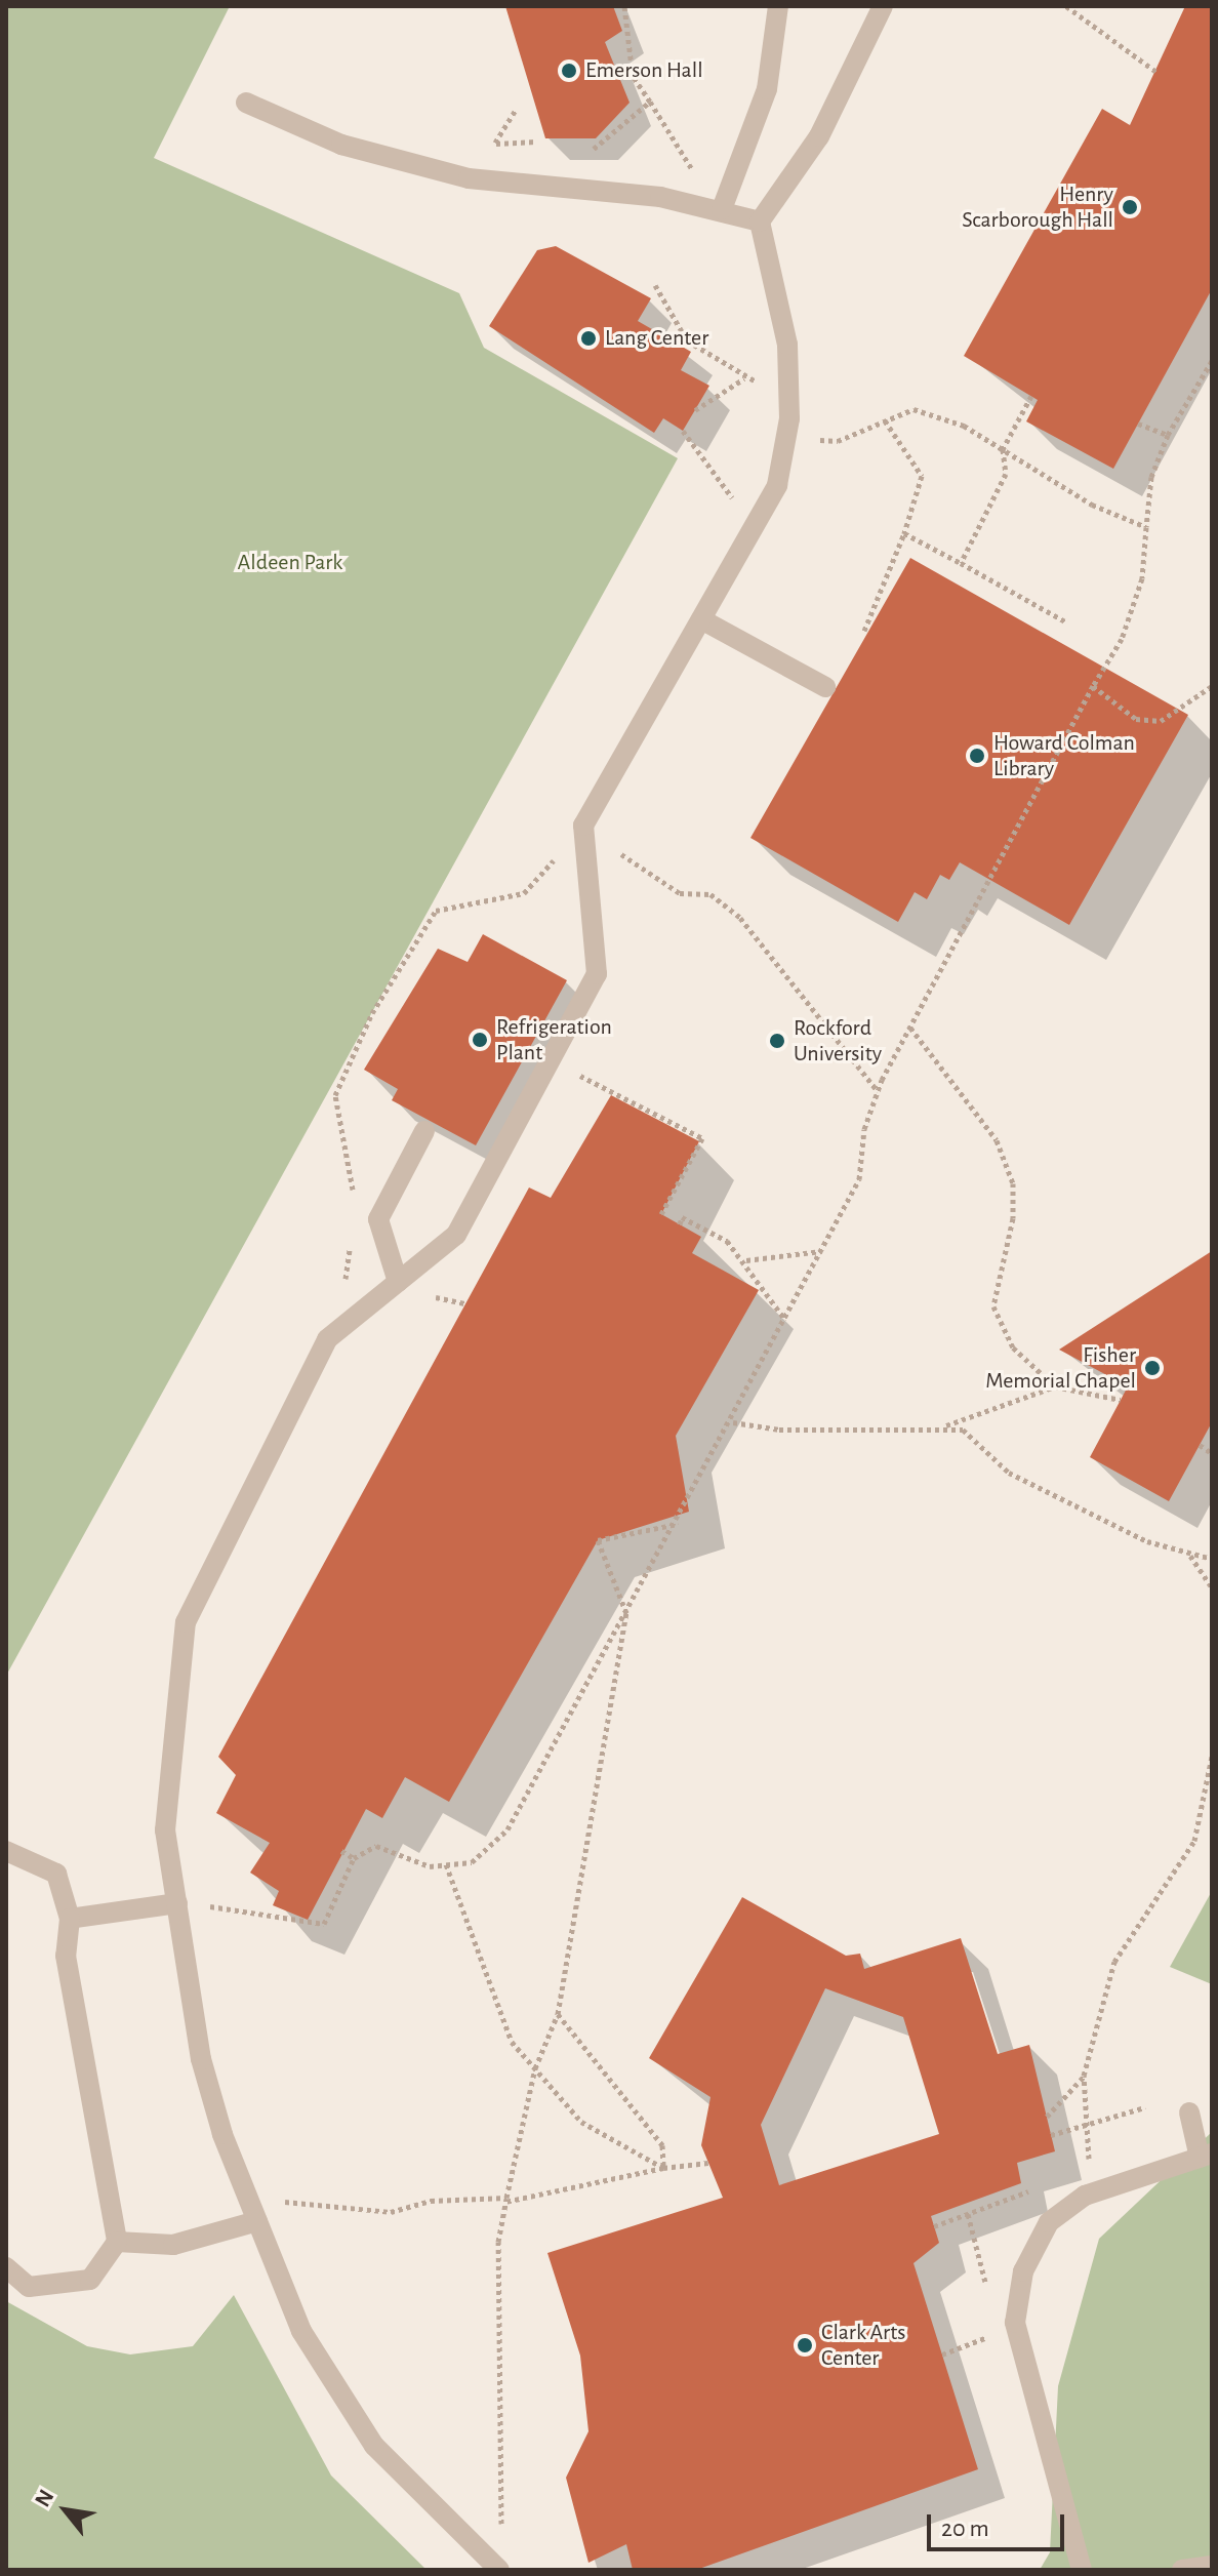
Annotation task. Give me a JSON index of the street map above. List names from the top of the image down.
{
  "parks": ["Aldeen Park"],
  "places": [
    "Emerson Hall",
    "Henry Scarborough Hall",
    "Lang Center",
    "Howard Colman Library",
    "Refrigeration Plant",
    "Rockford University",
    "Fisher Memorial Chapel",
    "Clark Arts Center"
  ],
  "scale_bar": "20 m",
  "north": "top left"
}
